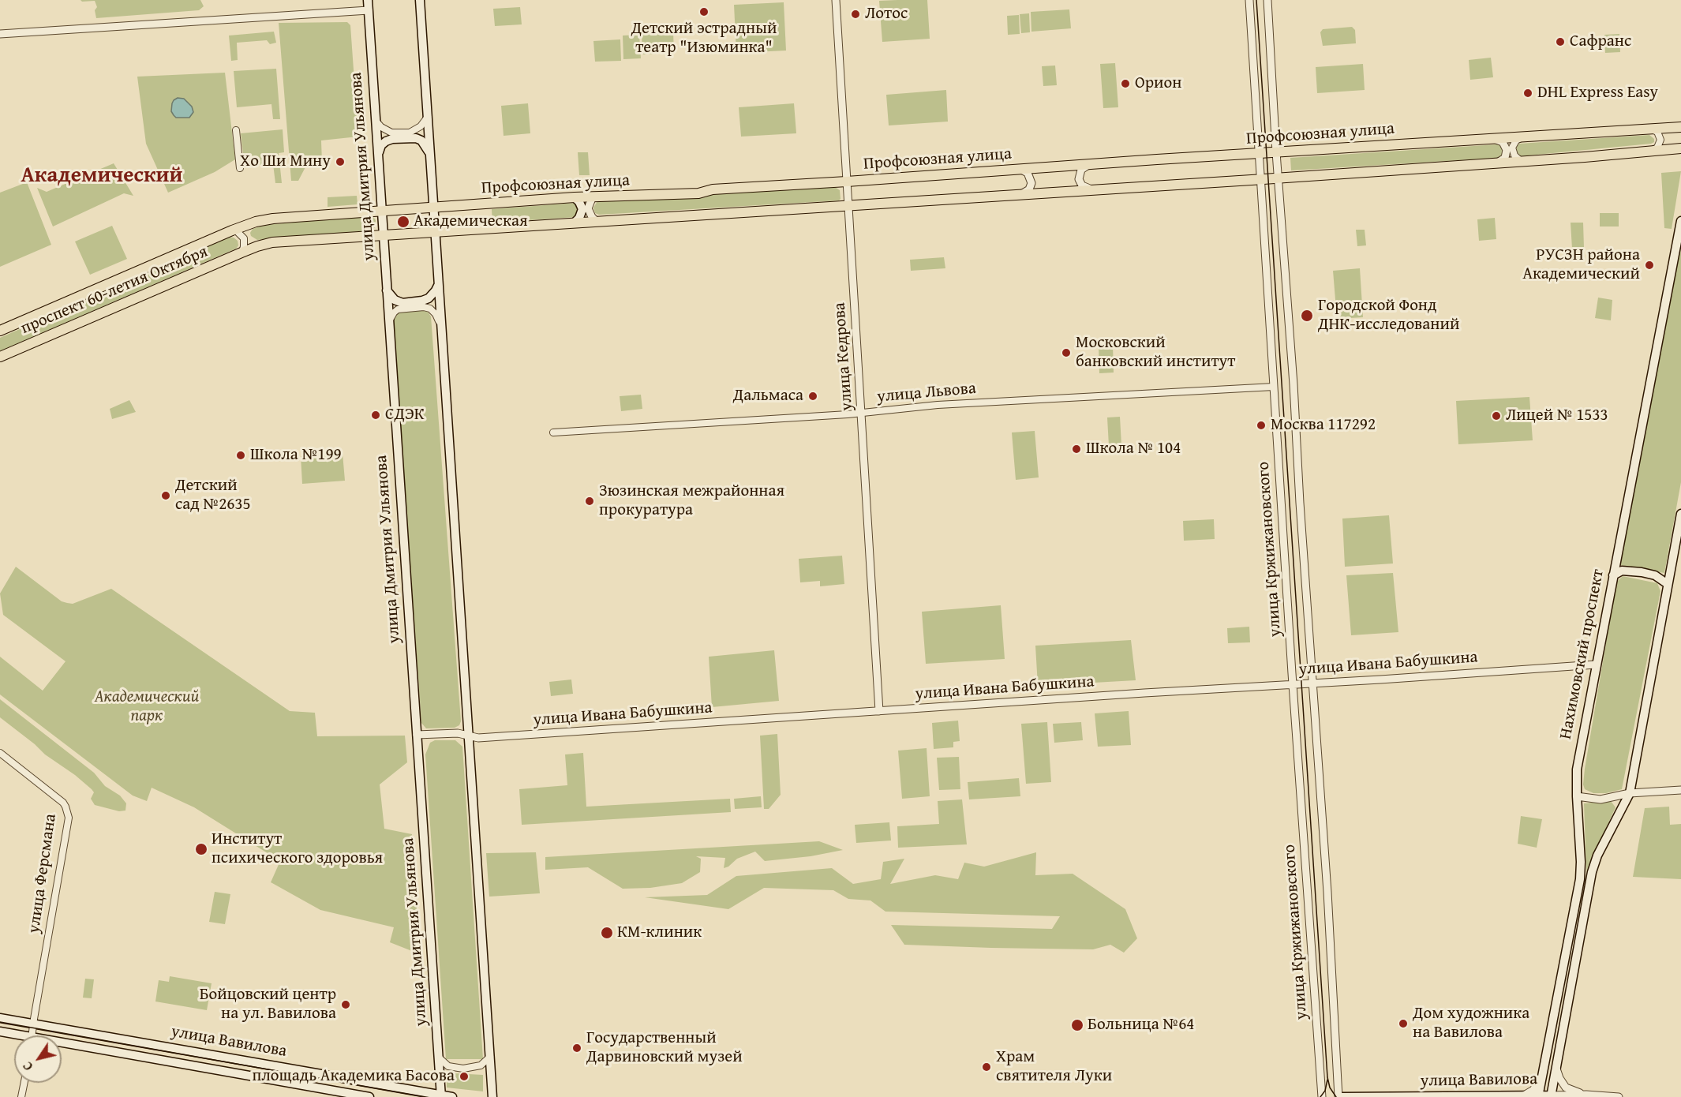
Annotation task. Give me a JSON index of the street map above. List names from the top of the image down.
{
  "streets": {
    "main road": [
      "Профсоюзная улица",
      "улица Дмитрия Ульянова",
      "проспект 60-летия Октября",
      "Нахимовский проспект",
      "улица Вавилова"
    ],
    "street": [
      "улица Кедрова",
      "улица Львова",
      "улица Кржижановского",
      "улица Ивана Бабушкина",
      "улица Ферсмана"
    ]
  },
  "crossings": [
    ["Профсоюзная улица", "улица Дмитрия Ульянова"],
    ["Профсоюзная улица", "проспект 60-летия Октября"],
    ["Профсоюзная улица", "улица Кедрова"],
    ["Профсоюзная улица", "улица Кржижановского"],
    ["улица Дмитрия Ульянова", "улица Ивана Бабушкина"],
    ["улица Дмитрия Ульянова", "улица Вавилова"],
    ["улица Кедрова", "улица Львова"],
    ["улица Кедрова", "улица Ивана Бабушкина"],
    ["улица Львова", "улица Кржижановского"],
    ["улица Кржижановского", "улица Ивана Бабушкина"],
    ["улица Кржижановского", "улица Вавилова"],
    ["Нахимовский проспект", "улица Ивана Бабушкина"],
    ["Нахимовский проспект", "улица Вавилова"],
    ["улица Ферсмана", "улица Вавилова"]
  ],
  "districts": ["Академический"],
  "parks": ["Академический парк"],
  "places": [
    "Детский эстрадный театр \"Изюминка\"",
    "Лотос",
    "Сафранс",
    "Орион",
    "DHL Express Easy",
    "Хо Ши Мину",
    "Академическая",
    "РУСЗН района Академический",
    "Городской Фонд ДНК-исследований",
    "Московский банковский институт",
    "Дальмаса",
    "СДЭК",
    "Лицей № 1533",
    "Москва 117292",
    "Школа № 104",
    "Школа №199",
    "Детский сад №2635",
    "Зюзинская межрайонная прокуратура",
    "Институт психического здоровья",
    "КМ-клиник",
    "Бойцовский центр на ул. Вавилова",
    "Дом художника на Вавилова",
    "Больница №64",
    "Государственный Дарвиновский музей",
    "Храм святителя Луки",
    "площадь Академика Басова"
  ],
  "north": "bottom left"
}
